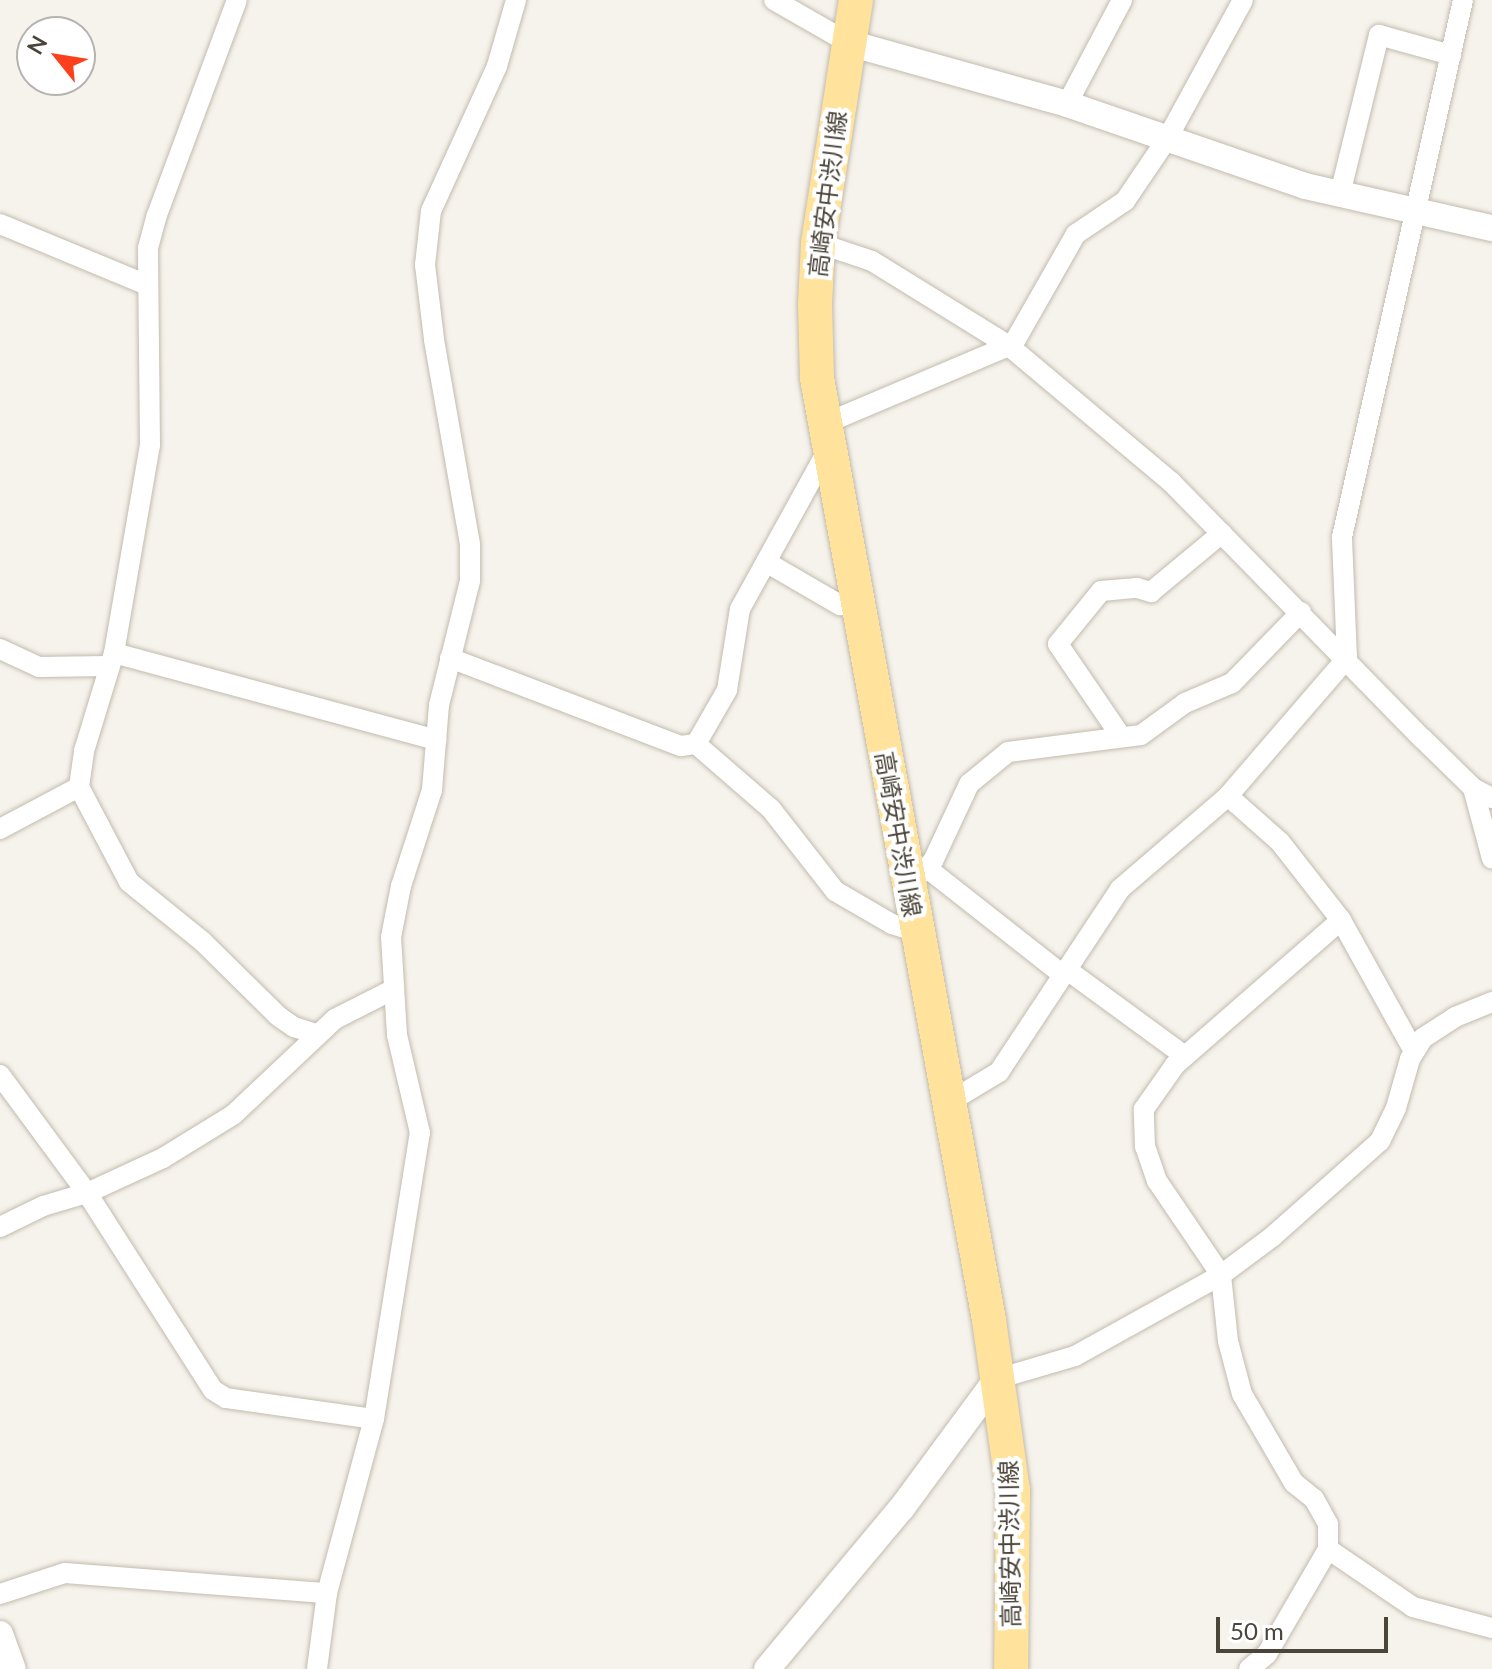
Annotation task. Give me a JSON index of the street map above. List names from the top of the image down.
{
  "streets": {
    "main road": ["高崎安中渋川線"]
  },
  "scale_bar": "50 m",
  "north": "top left"
}
